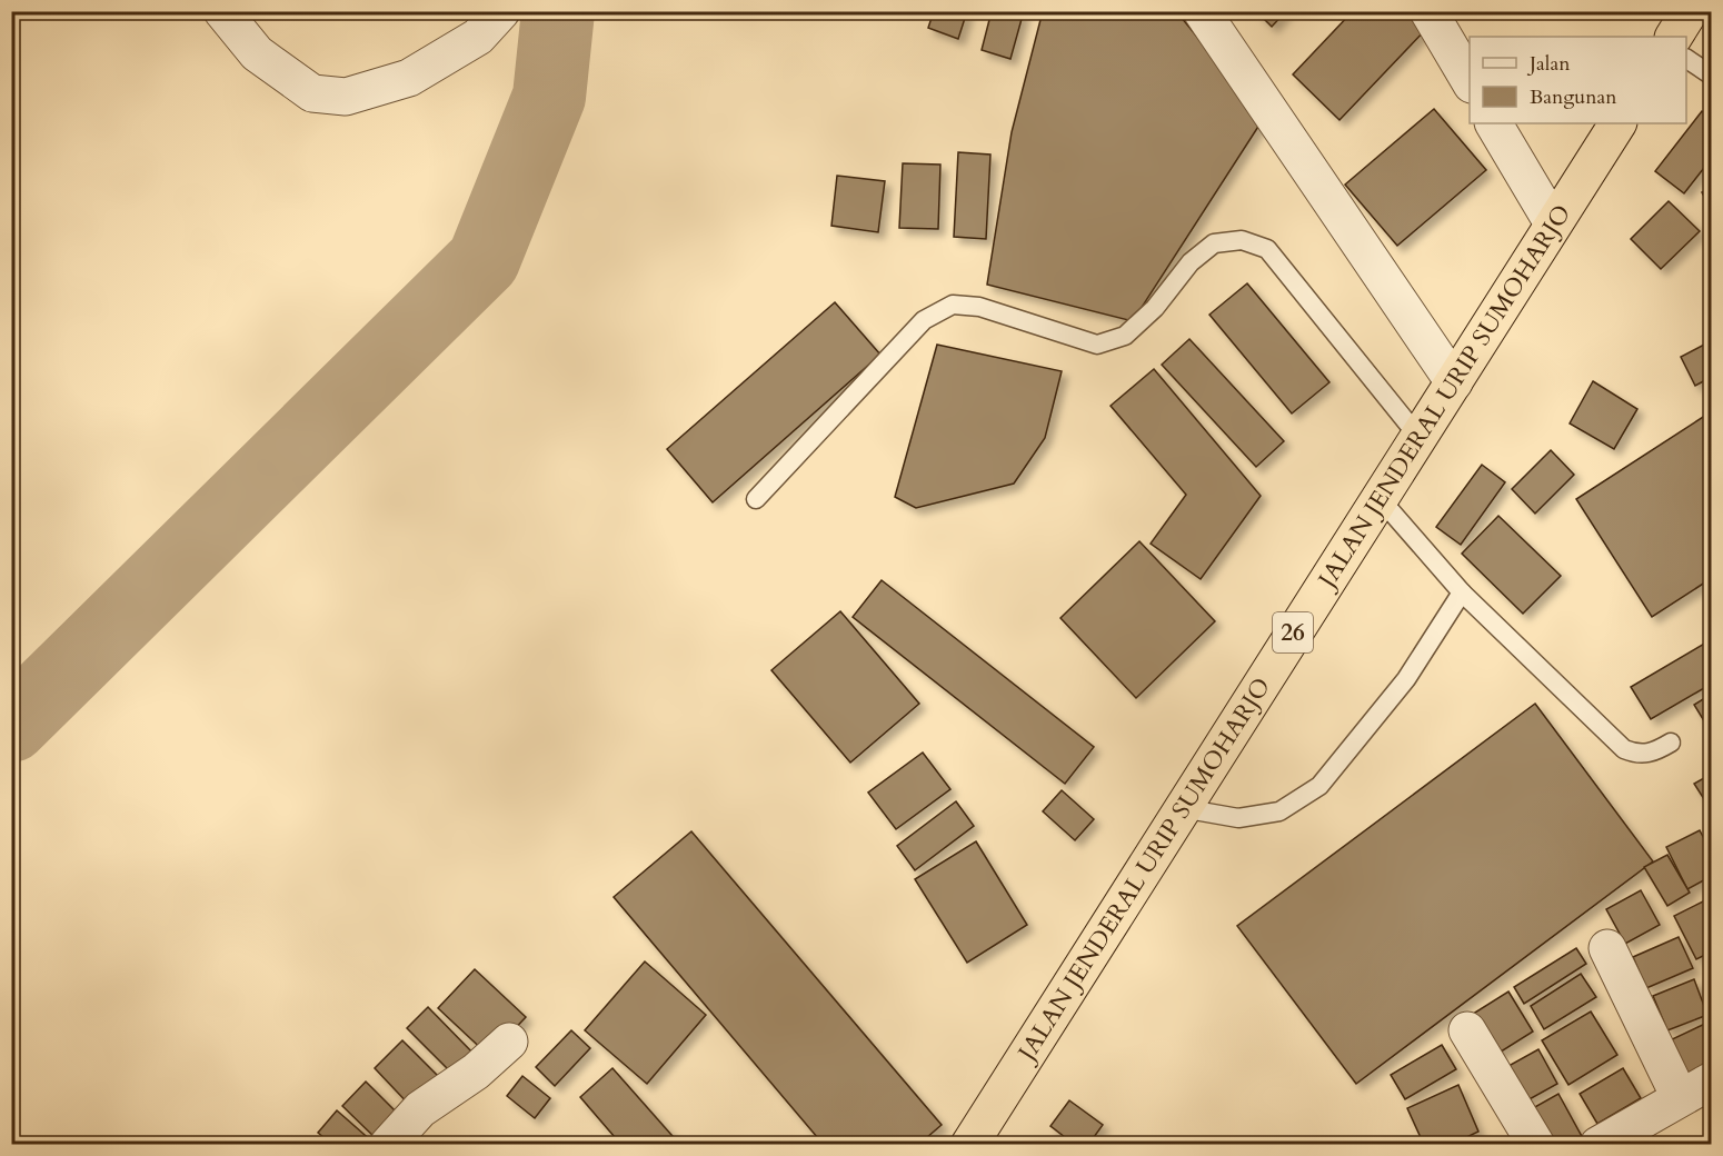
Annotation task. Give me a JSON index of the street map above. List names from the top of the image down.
{
  "streets": {
    "highway": ["JALAN JENDERAL URIP SUMOHARJO", "26"]
  },
  "legend": ["Jalan", "Bangunan"]
}
